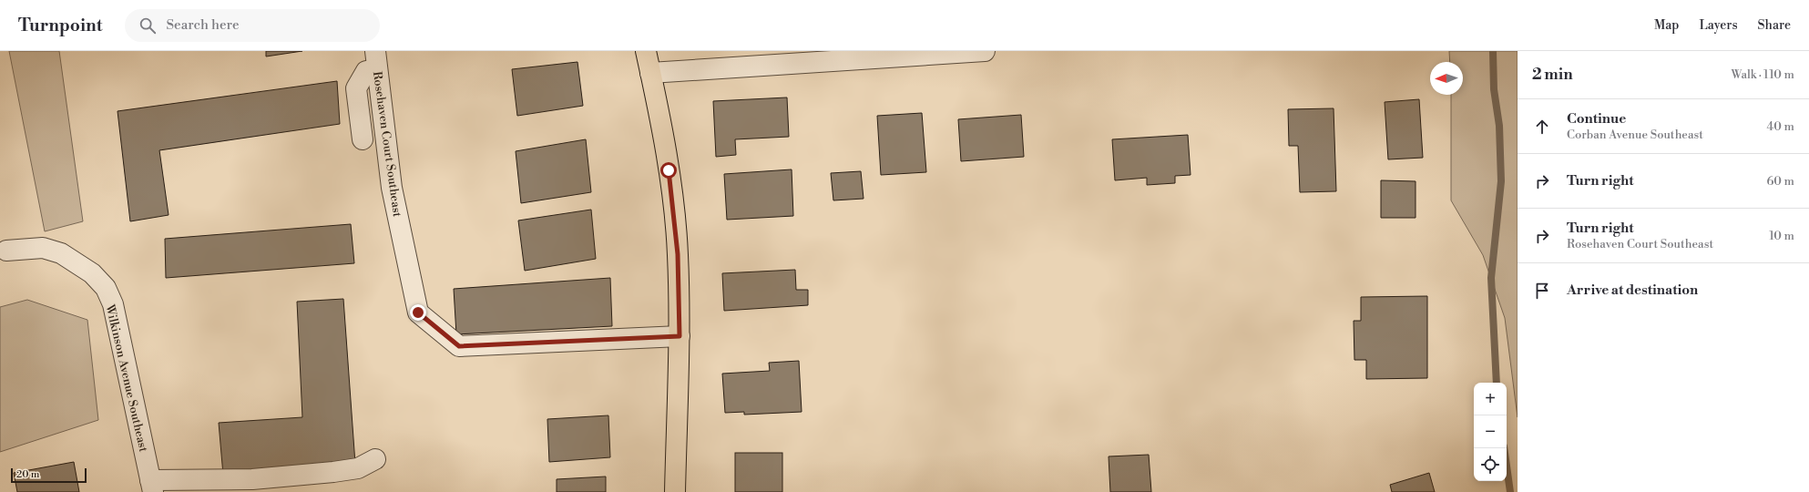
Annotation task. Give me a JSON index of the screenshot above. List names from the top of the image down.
{
  "streets": {
    "street": ["Rosehaven Court Southeast", "Wilkinson Avenue Southeast"]
  },
  "scale_bar": "20 m",
  "north": "left",
  "page": {
    "header": "Turnpoint",
    "search": "Search here",
    "nav": ["Map", "Layers", "Share"],
    "heading": ["2 min", "Walk · 110 m"],
    "list": [
      ["Continue", "Corban Avenue Southeast", "40 m"],
      ["Turn right", "60 m"],
      ["Turn right", "Rosehaven Court Southeast", "10 m"],
      "Arrive at destination"
    ],
    "map_buttons": ["+", "−"],
    "scale": "20 m"
  }
}
